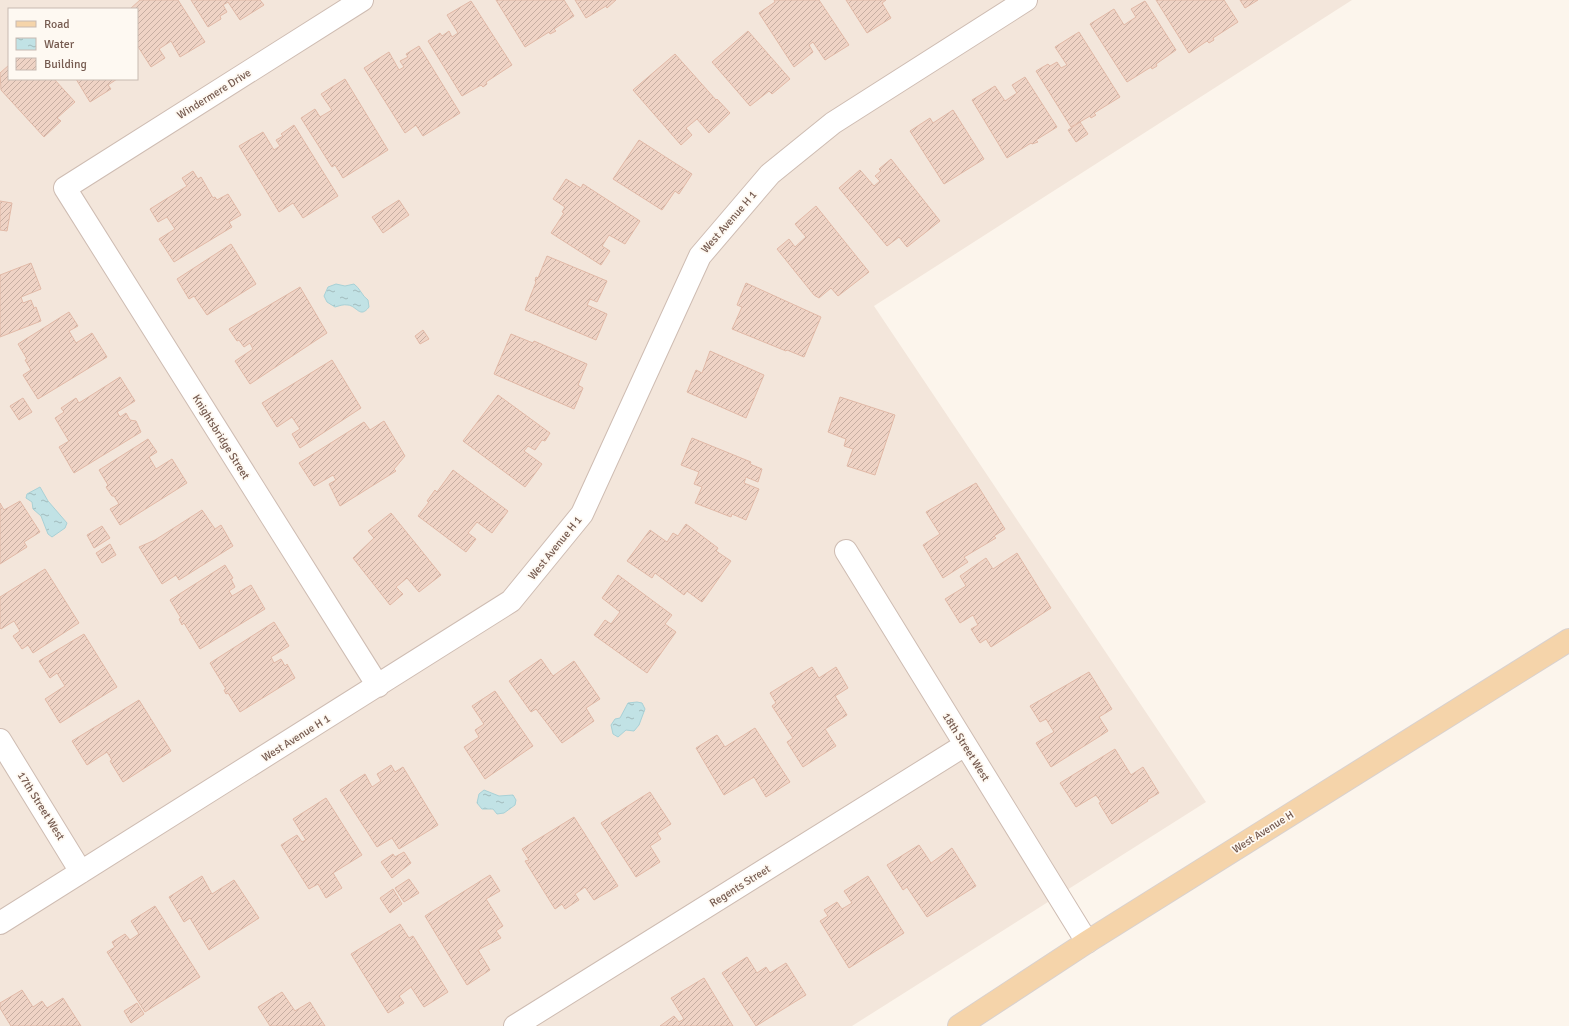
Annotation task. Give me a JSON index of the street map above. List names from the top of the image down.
{
  "streets": {
    "main road": ["West Avenue H"],
    "street": [
      "Windermere Drive",
      "West Avenue H 1",
      "Knightsbridge Street",
      "18th Street West",
      "17th Street West",
      "Regents Street"
    ]
  },
  "crossings": [
    ["Windermere Drive", "Knightsbridge Street"],
    ["West Avenue H 1", "Knightsbridge Street"],
    ["West Avenue H 1", "17th Street West"],
    ["18th Street West", "West Avenue H"],
    ["18th Street West", "Regents Street"]
  ],
  "legend": ["Road", "Water", "Building"]
}
